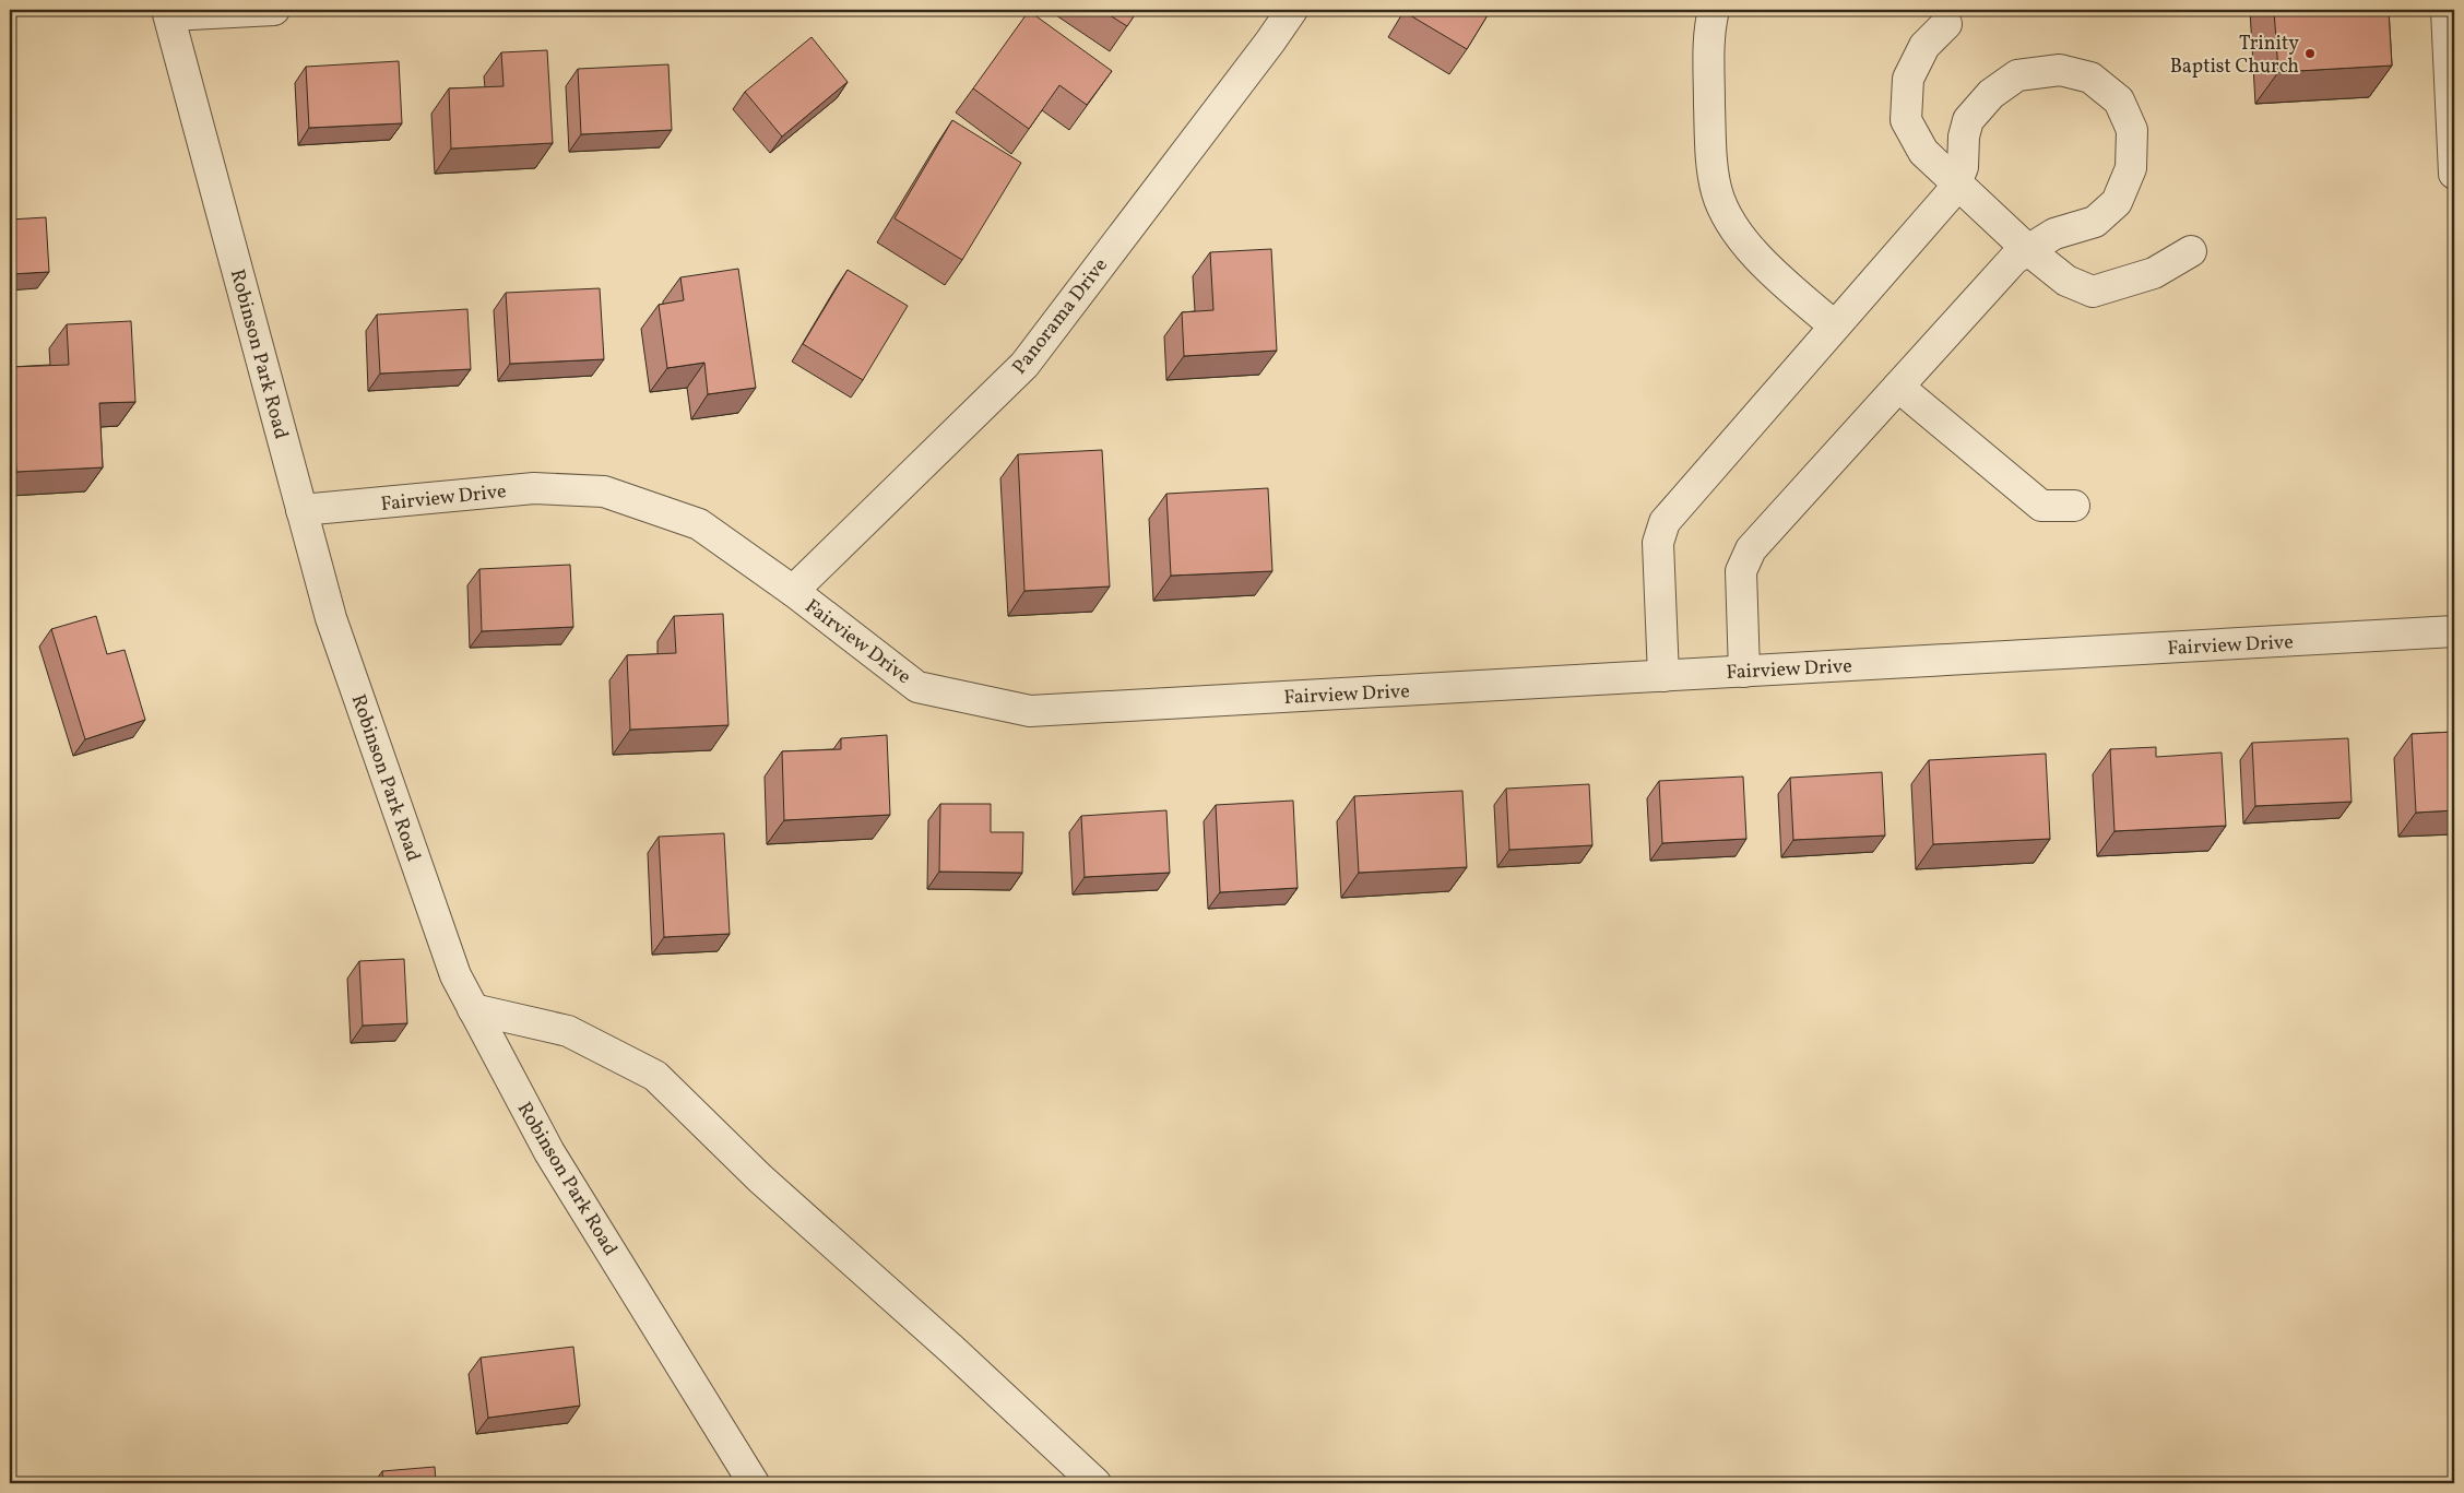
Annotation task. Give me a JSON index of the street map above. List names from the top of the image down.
{
  "streets": {
    "street": ["Panorama Drive", "Robinson Park Road", "Fairview Drive"]
  },
  "crossings": [
    ["Panorama Drive", "Fairview Drive"],
    ["Robinson Park Road", "Fairview Drive"]
  ],
  "places": ["Trinity Baptist Church"]
}
